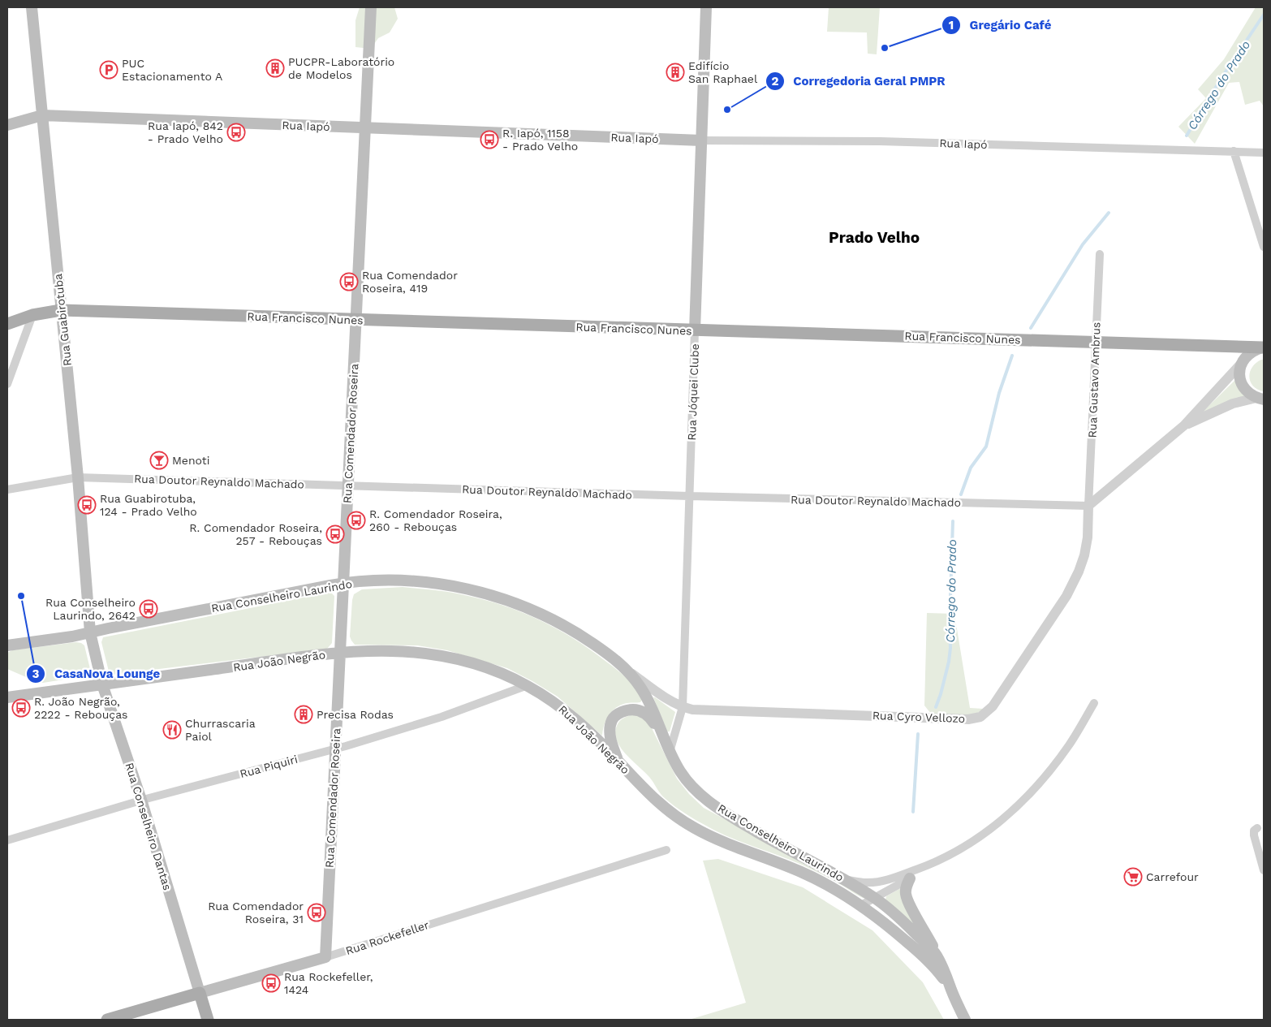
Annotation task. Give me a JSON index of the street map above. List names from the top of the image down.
{
  "streets": {
    "main road": [
      "Rua Iapó",
      "Rua Francisco Nunes",
      "Rua Guabirotuba",
      "Rua Jóquei Clube",
      "Rua Comendador Roseira",
      "Rua Conselheiro Laurindo",
      "Rua João Negrão",
      "Rua Conselheiro Dantas",
      "Rua Rockefeller"
    ],
    "street": [
      "Rua Gustavo Ambrus",
      "Rua Doutor Reynaldo Machado",
      "Rua Cyro Vellozo",
      "Rua Piquiri"
    ]
  },
  "crossings": [
    ["Rua Iapó", "Rua Guabirotuba"],
    ["Rua Iapó", "Rua Jóquei Clube"],
    ["Rua Iapó", "Rua Comendador Roseira"],
    ["Rua Francisco Nunes", "Rua Guabirotuba"],
    ["Rua Francisco Nunes", "Rua Gustavo Ambrus"],
    ["Rua Francisco Nunes", "Rua Jóquei Clube"],
    ["Rua Francisco Nunes", "Rua Comendador Roseira"],
    ["Rua Guabirotuba", "Rua Doutor Reynaldo Machado"],
    ["Rua Guabirotuba", "Rua Conselheiro Laurindo"],
    ["Rua Guabirotuba", "Rua Conselheiro Dantas"],
    ["Rua Gustavo Ambrus", "Rua Doutor Reynaldo Machado"],
    ["Rua Gustavo Ambrus", "Rua Cyro Vellozo"],
    ["Rua Jóquei Clube", "Rua Doutor Reynaldo Machado"],
    ["Rua Jóquei Clube", "Rua Conselheiro Laurindo"],
    ["Rua Jóquei Clube", "Rua Cyro Vellozo"],
    ["Rua Comendador Roseira", "Rua Doutor Reynaldo Machado"],
    ["Rua Comendador Roseira", "Rua Conselheiro Laurindo"],
    ["Rua Comendador Roseira", "Rua João Negrão"],
    ["Rua Comendador Roseira", "Rua Piquiri"],
    ["Rua Comendador Roseira", "Rua Rockefeller"],
    ["Rua Doutor Reynaldo Machado", "Rua Cyro Vellozo"],
    ["Rua Conselheiro Laurindo", "Rua Cyro Vellozo"],
    ["Rua Conselheiro Laurindo", "Rua Conselheiro Dantas"],
    ["Rua João Negrão", "Rua Piquiri"],
    ["Rua João Negrão", "Rua Conselheiro Dantas"],
    ["Rua Piquiri", "Rua Conselheiro Dantas"],
    ["Rua Conselheiro Dantas", "Rua Rockefeller"]
  ],
  "districts": ["Prado Velho"],
  "water": ["Córrego do Prado"],
  "places": {
    "other": ["Gregário Café", "Corregedoria Geral PMPR", "CasaNova Lounge"],
    "building": ["PUCPR-Laboratório de Modelos", "Edifício San Raphael", "Precisa Rodas"],
    "parking": ["PUC Estacionamento A"],
    "bus stop": [
      "Rua Iapó, 842 - Prado Velho",
      "R. Iapó, 1158 - Prado Velho",
      "Rua Comendador Roseira, 419",
      "Rua Guabirotuba, 124 - Prado Velho",
      "R. Comendador Roseira, 260 - Rebouças",
      "R. Comendador Roseira, 257 - Rebouças",
      "Rua Conselheiro Laurindo, 2642",
      "R. João Negrão, 2222 - Rebouças",
      "Rua Comendador Roseira, 31",
      "Rua Rockefeller, 1424"
    ],
    "bar": ["Menoti"],
    "restaurant": ["Churrascaria Paiol"],
    "supermarket": ["Carrefour"]
  }
}
